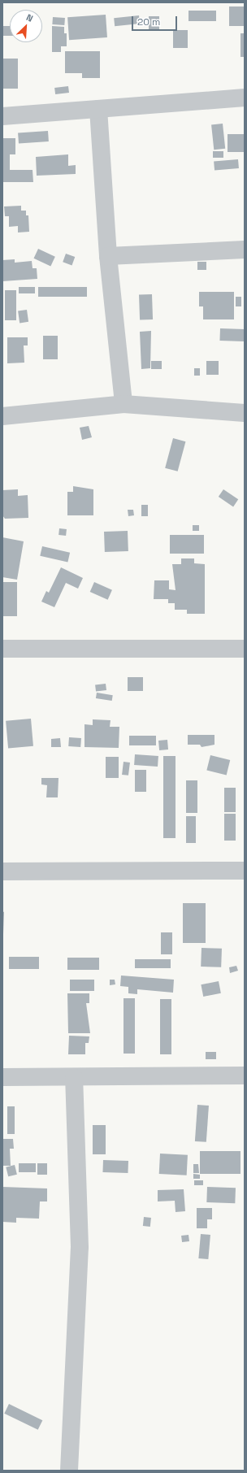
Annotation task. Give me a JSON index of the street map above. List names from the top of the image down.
{
  "scale_bar": "20 m",
  "north": "top right"
}
